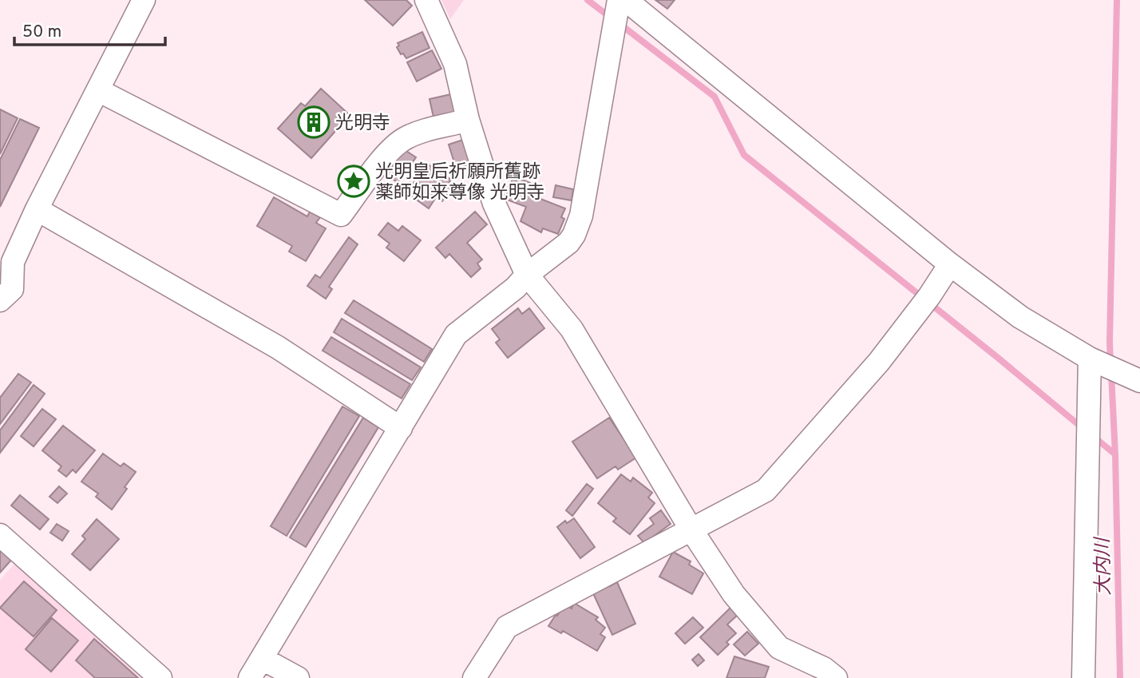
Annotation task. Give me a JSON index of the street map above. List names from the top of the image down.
{
  "water": ["大内川"],
  "places": {
    "building": ["光明寺"],
    "place": ["光明皇后祈願所舊跡 薬師如来尊像 光明寺"]
  },
  "scale_bar": "50 m"
}
